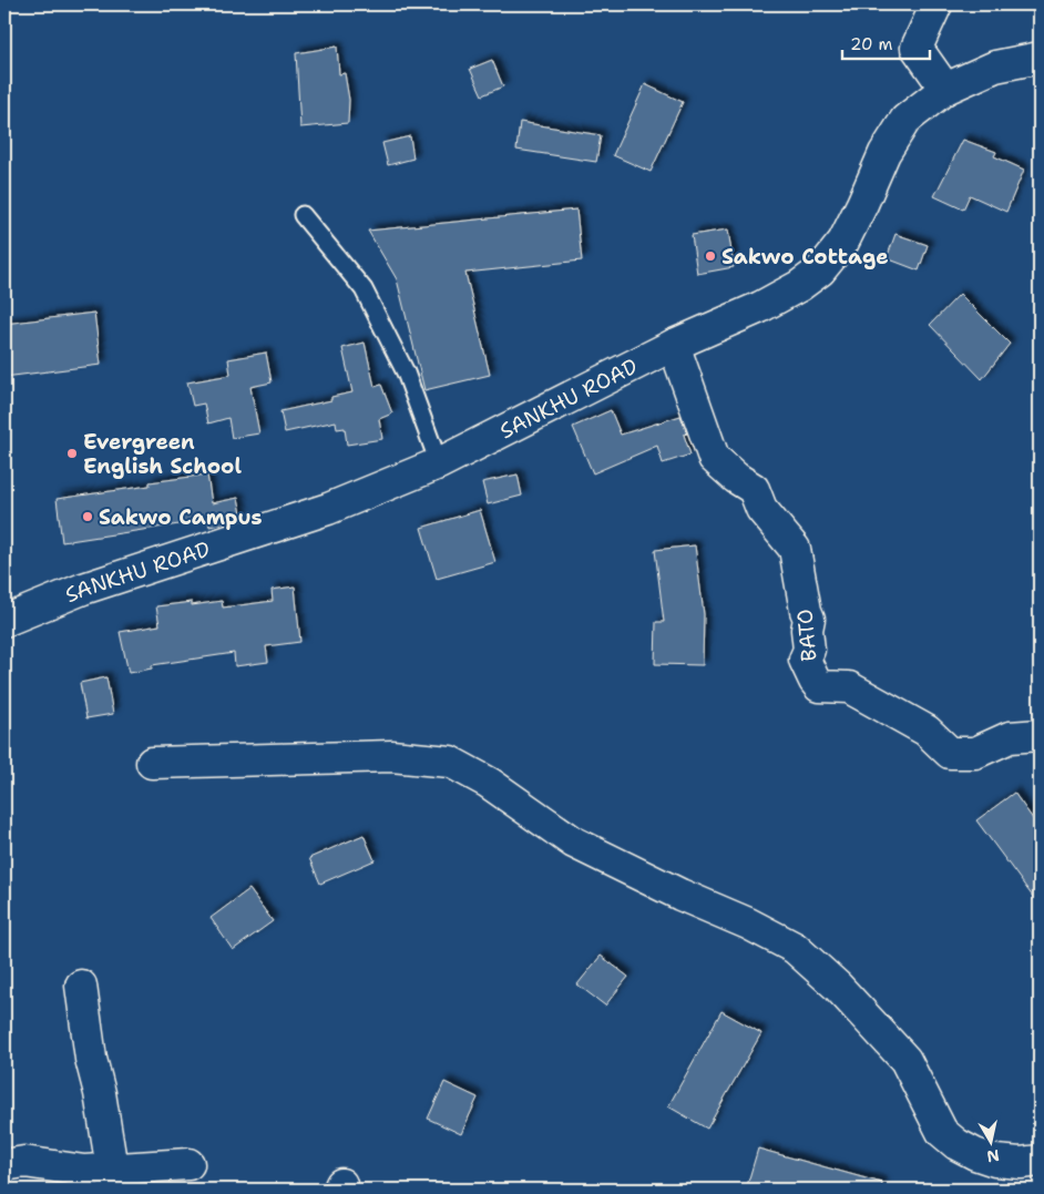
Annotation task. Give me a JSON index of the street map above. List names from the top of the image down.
{
  "streets": {
    "street": ["SANKHU ROAD", "BATO"]
  },
  "crossings": [
    ["SANKHU ROAD", "BATO"]
  ],
  "places": ["Sakwo Cottage", "Evergreen English School", "Sakwo Campus"],
  "scale_bar": "20 m",
  "north": "bottom"
}
